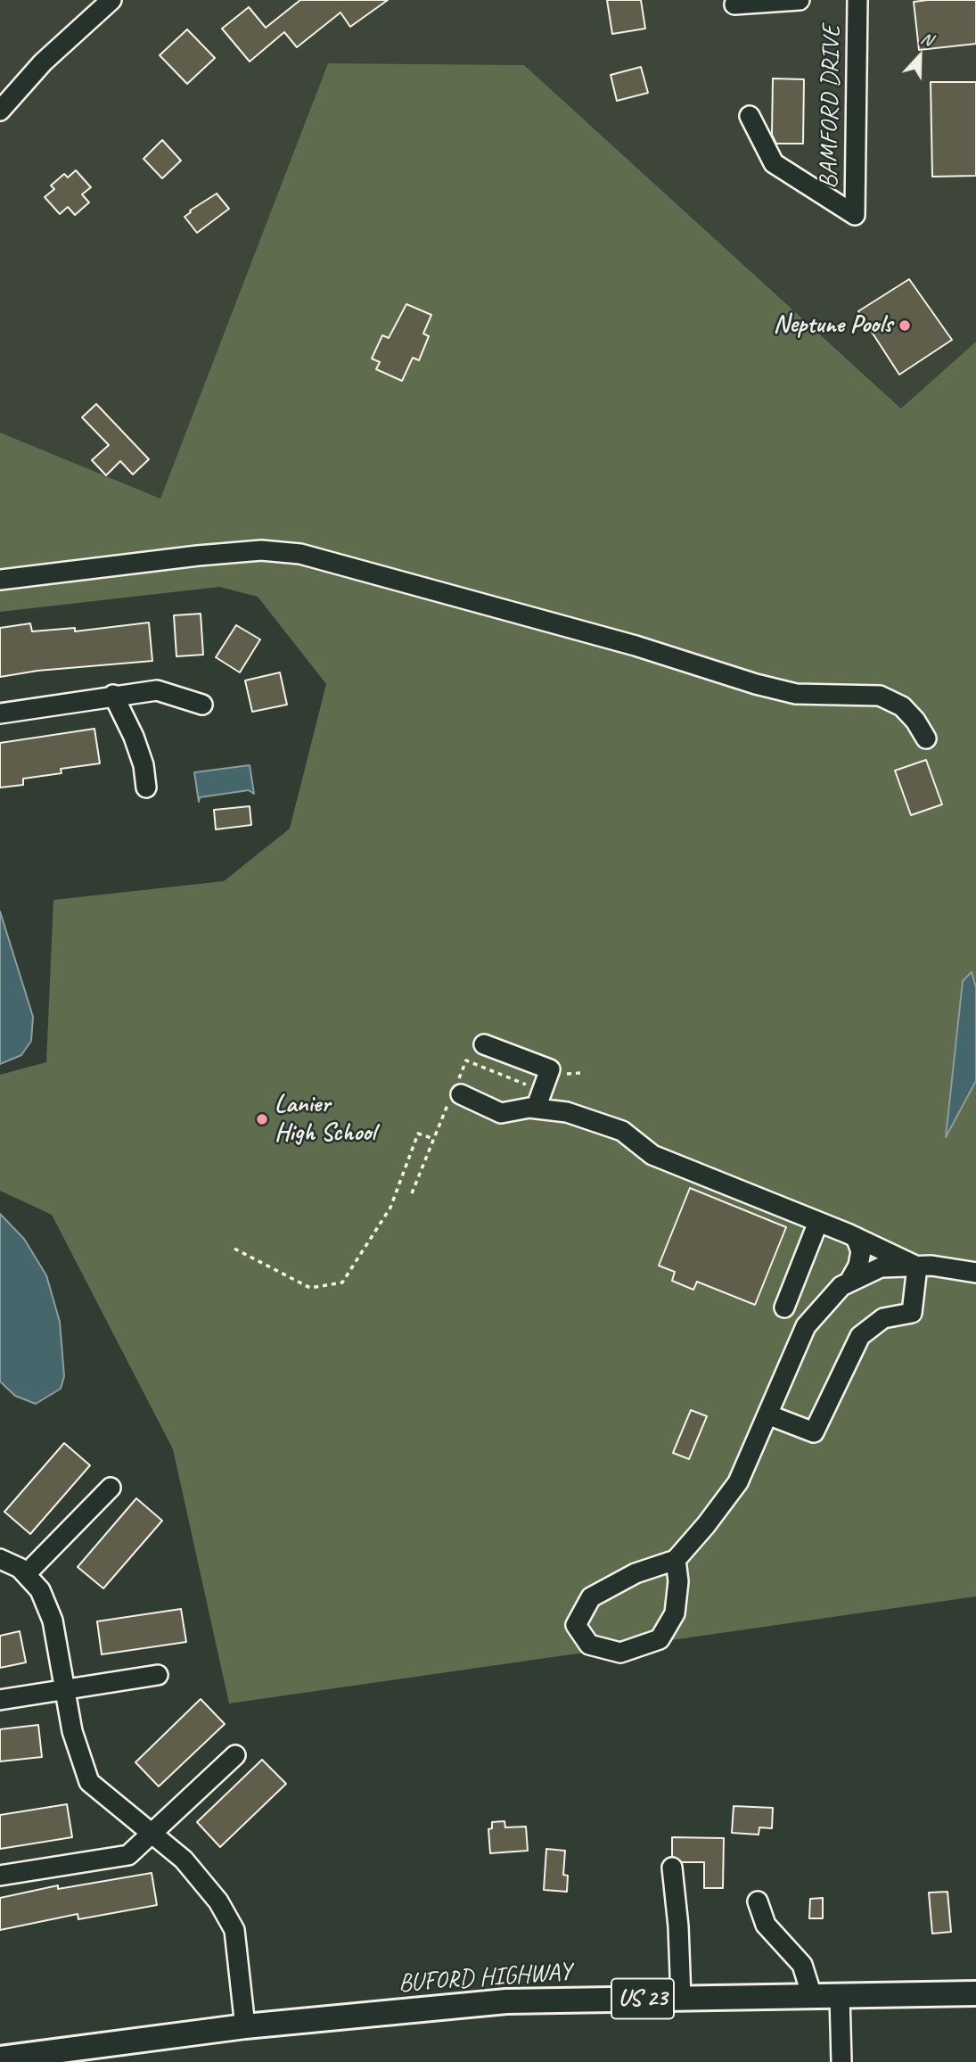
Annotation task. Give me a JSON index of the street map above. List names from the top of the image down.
{
  "streets": {
    "main road": ["BUFORD HIGHWAY", "US 23"],
    "street": ["BAMFORD DRIVE"]
  },
  "places": ["Neptune Pools", "Lanier High School"],
  "north": "top"
}
